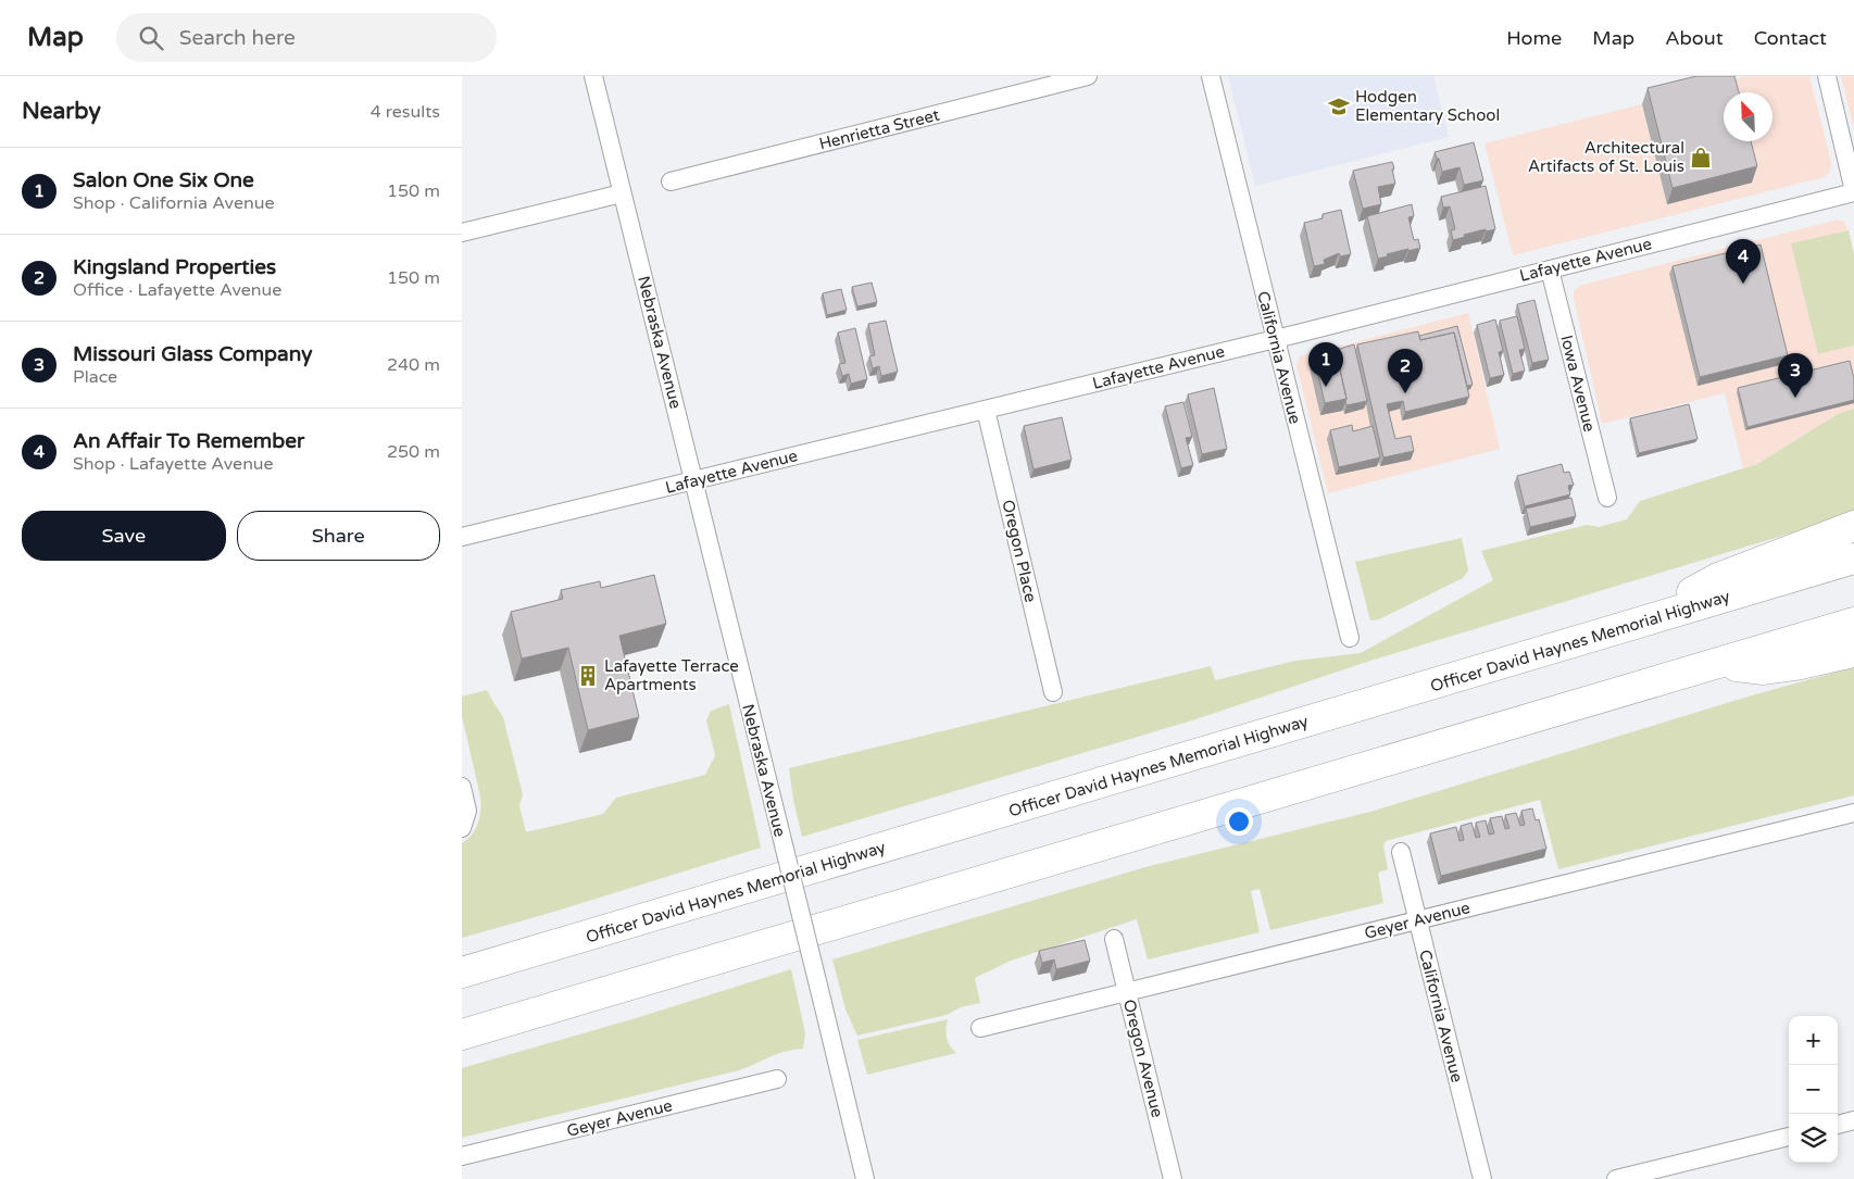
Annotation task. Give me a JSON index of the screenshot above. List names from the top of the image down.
{
  "streets": {
    "highway": ["Officer David Haynes Memorial Highway"],
    "street": [
      "Henrietta Street",
      "Lafayette Avenue",
      "Nebraska Avenue",
      "California Avenue",
      "Iowa Avenue",
      "Oregon Place",
      "Geyer Avenue",
      "Oregon Avenue"
    ]
  },
  "crossings": [
    ["Lafayette Avenue", "Nebraska Avenue"],
    ["Lafayette Avenue", "California Avenue"],
    ["Lafayette Avenue", "Iowa Avenue"],
    ["Lafayette Avenue", "Oregon Place"],
    ["California Avenue", "Geyer Avenue"],
    ["Geyer Avenue", "Oregon Avenue"]
  ],
  "places": {
    "school or university": ["Hodgen Elementary School"],
    "shop": ["Architectural Artifacts of St. Louis"],
    "building": ["Lafayette Terrace Apartments"]
  },
  "north": "top left",
  "page": {
    "header": "Map",
    "search": "Search here",
    "nav": [
      "Home",
      "Map",
      "About",
      "Contact"
    ],
    "heading": ["Nearby", "4 results"],
    "list": [
      {
        "mark": "1",
        "name": "Salon One Six One",
        "note": "Shop · California Avenue",
        "value": "150 m"
      },
      {
        "mark": "2",
        "name": "Kingsland Properties",
        "note": "Office · Lafayette Avenue",
        "value": "150 m"
      },
      {
        "mark": "3",
        "name": "Missouri Glass Company",
        "note": "Place",
        "value": "240 m"
      },
      {
        "mark": "4",
        "name": "An Affair To Remember",
        "note": "Shop · Lafayette Avenue",
        "value": "250 m"
      }
    ],
    "pins": [
      "4",
      "1",
      "2",
      "3"
    ],
    "buttons": ["Save", "Share"],
    "map_buttons": ["+", "−"]
  }
}
